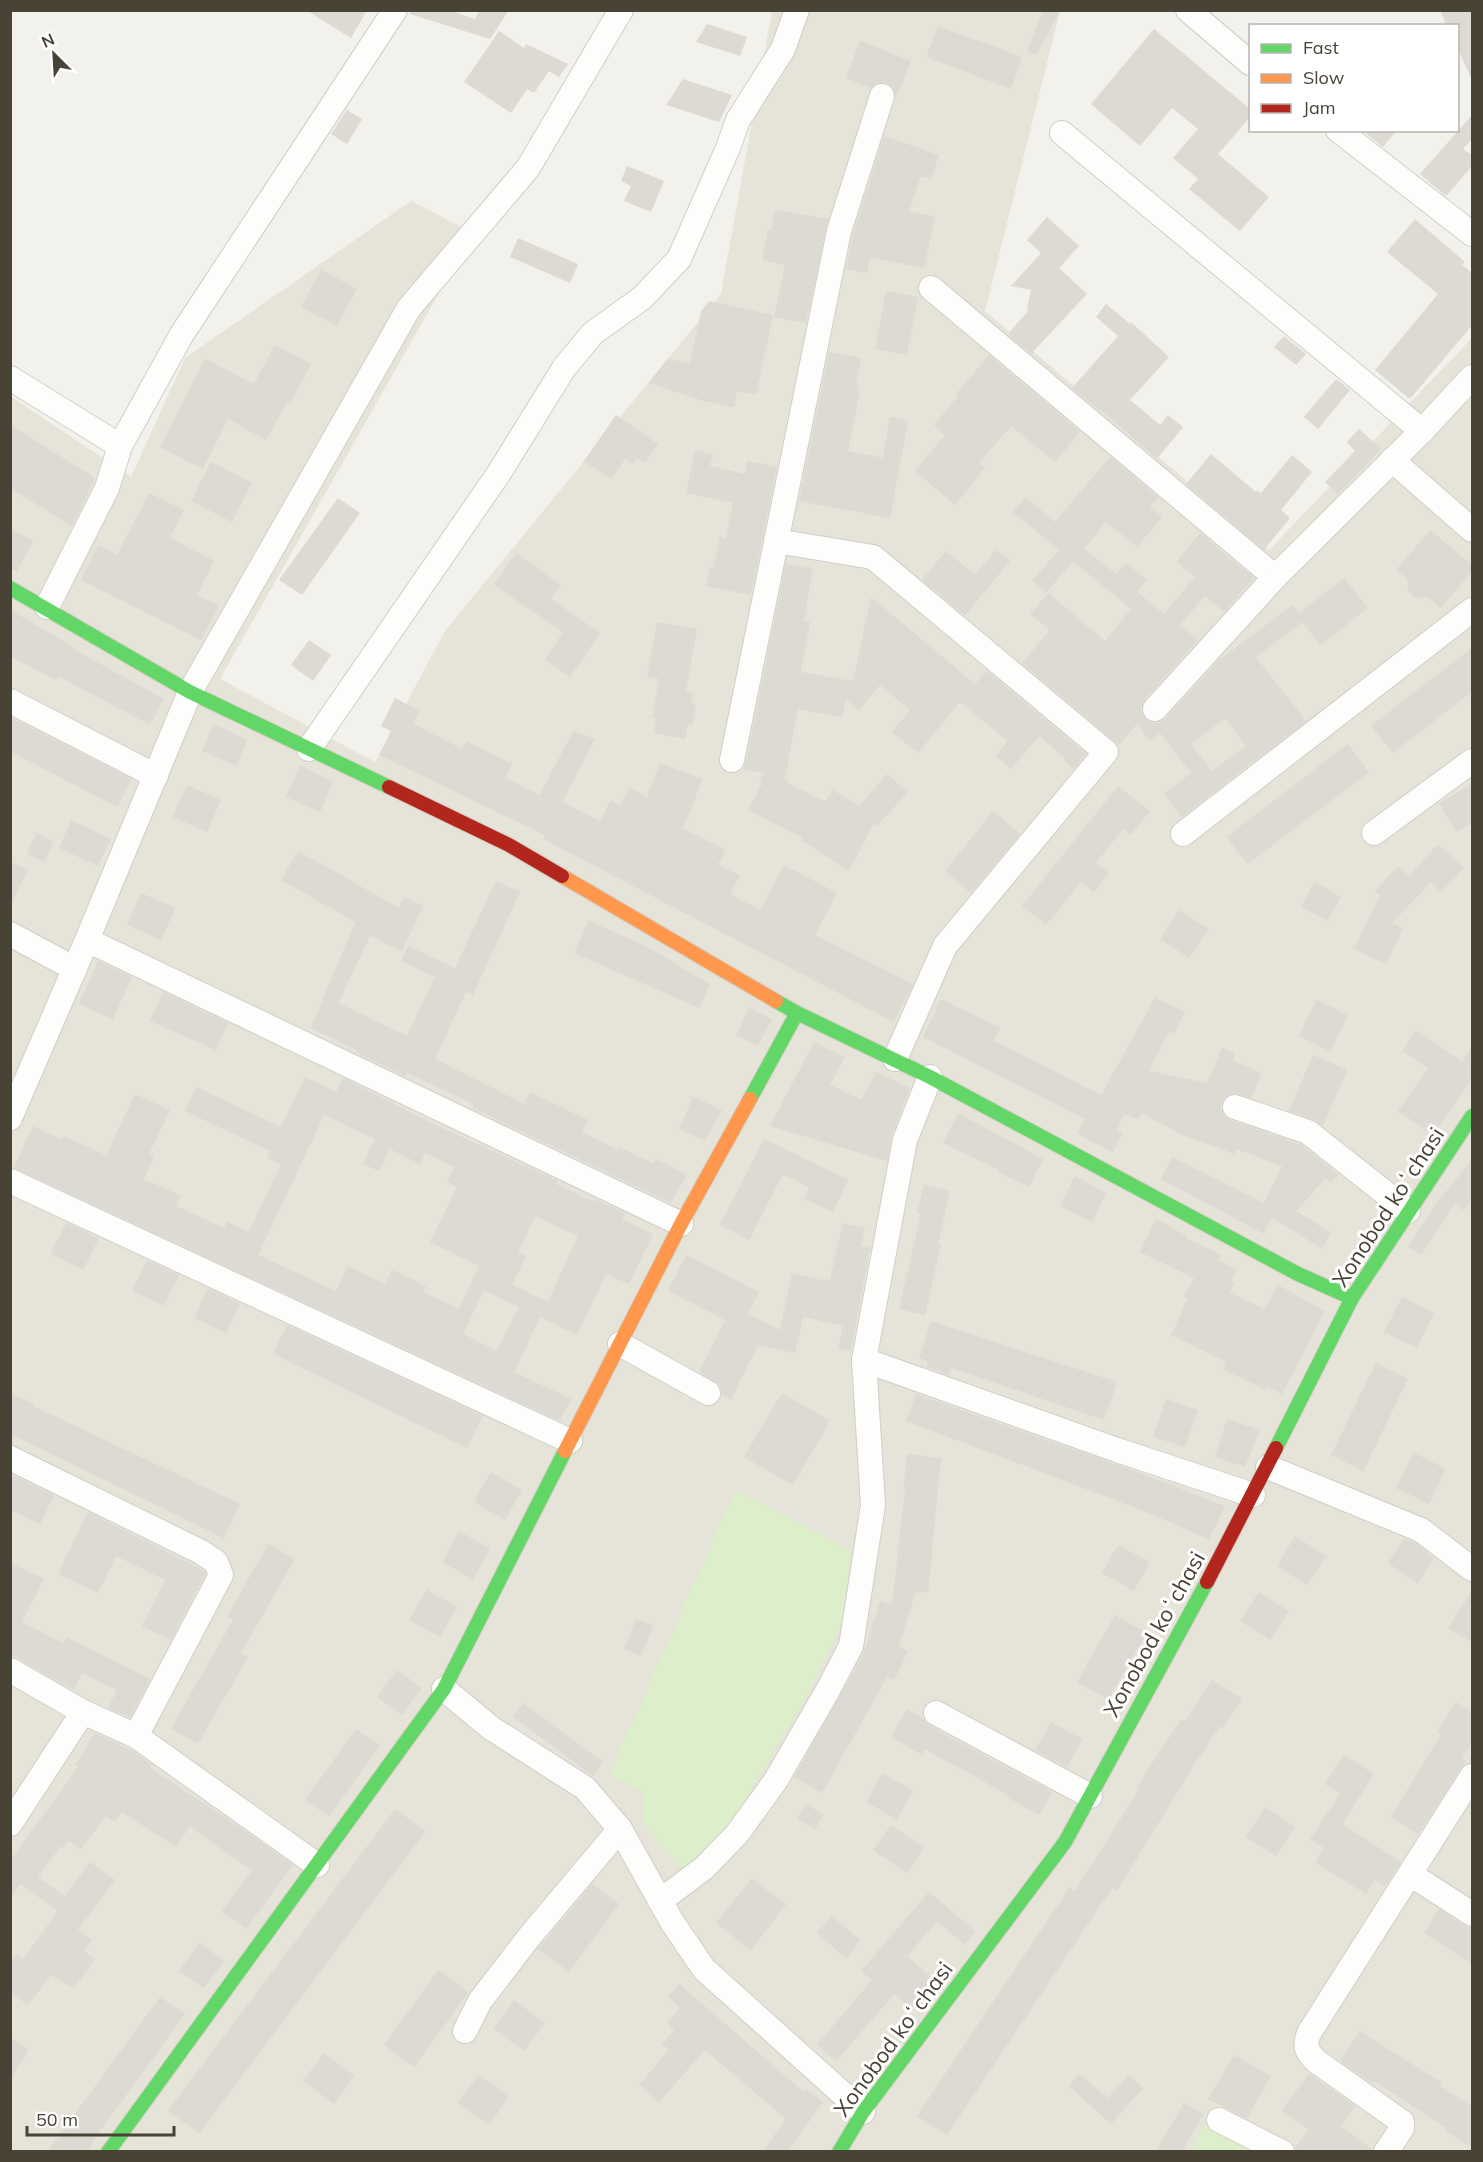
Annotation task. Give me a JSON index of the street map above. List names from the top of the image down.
{
  "streets": {
    "street": ["Xonobod koʻchasi"]
  },
  "legend": ["Fast", "Slow", "Jam"],
  "scale_bar": "50 m",
  "north": "top left"
}
